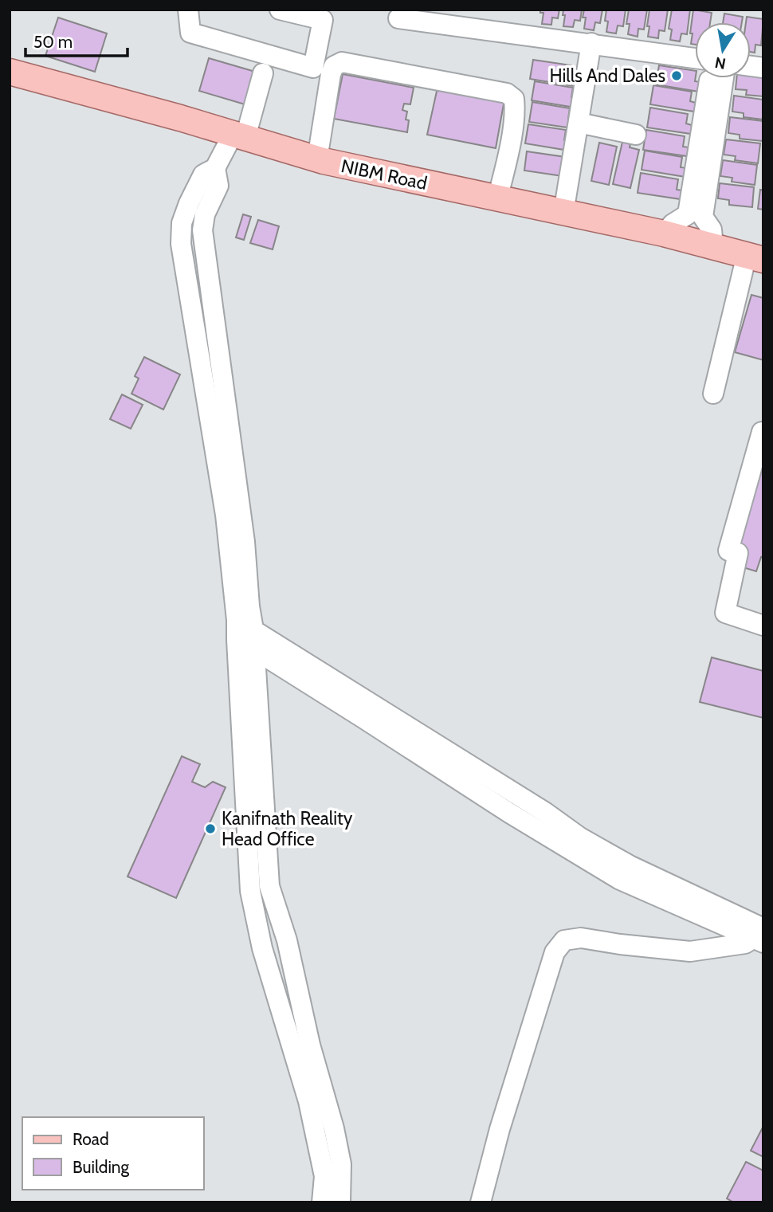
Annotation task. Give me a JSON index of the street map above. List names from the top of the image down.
{
  "streets": {
    "main road": ["NIBM Road"]
  },
  "places": ["Hills And Dales", "Kanifnath Reality Head Office"],
  "legend": ["Road", "Building"],
  "scale_bar": "50 m",
  "north": "bottom"
}
